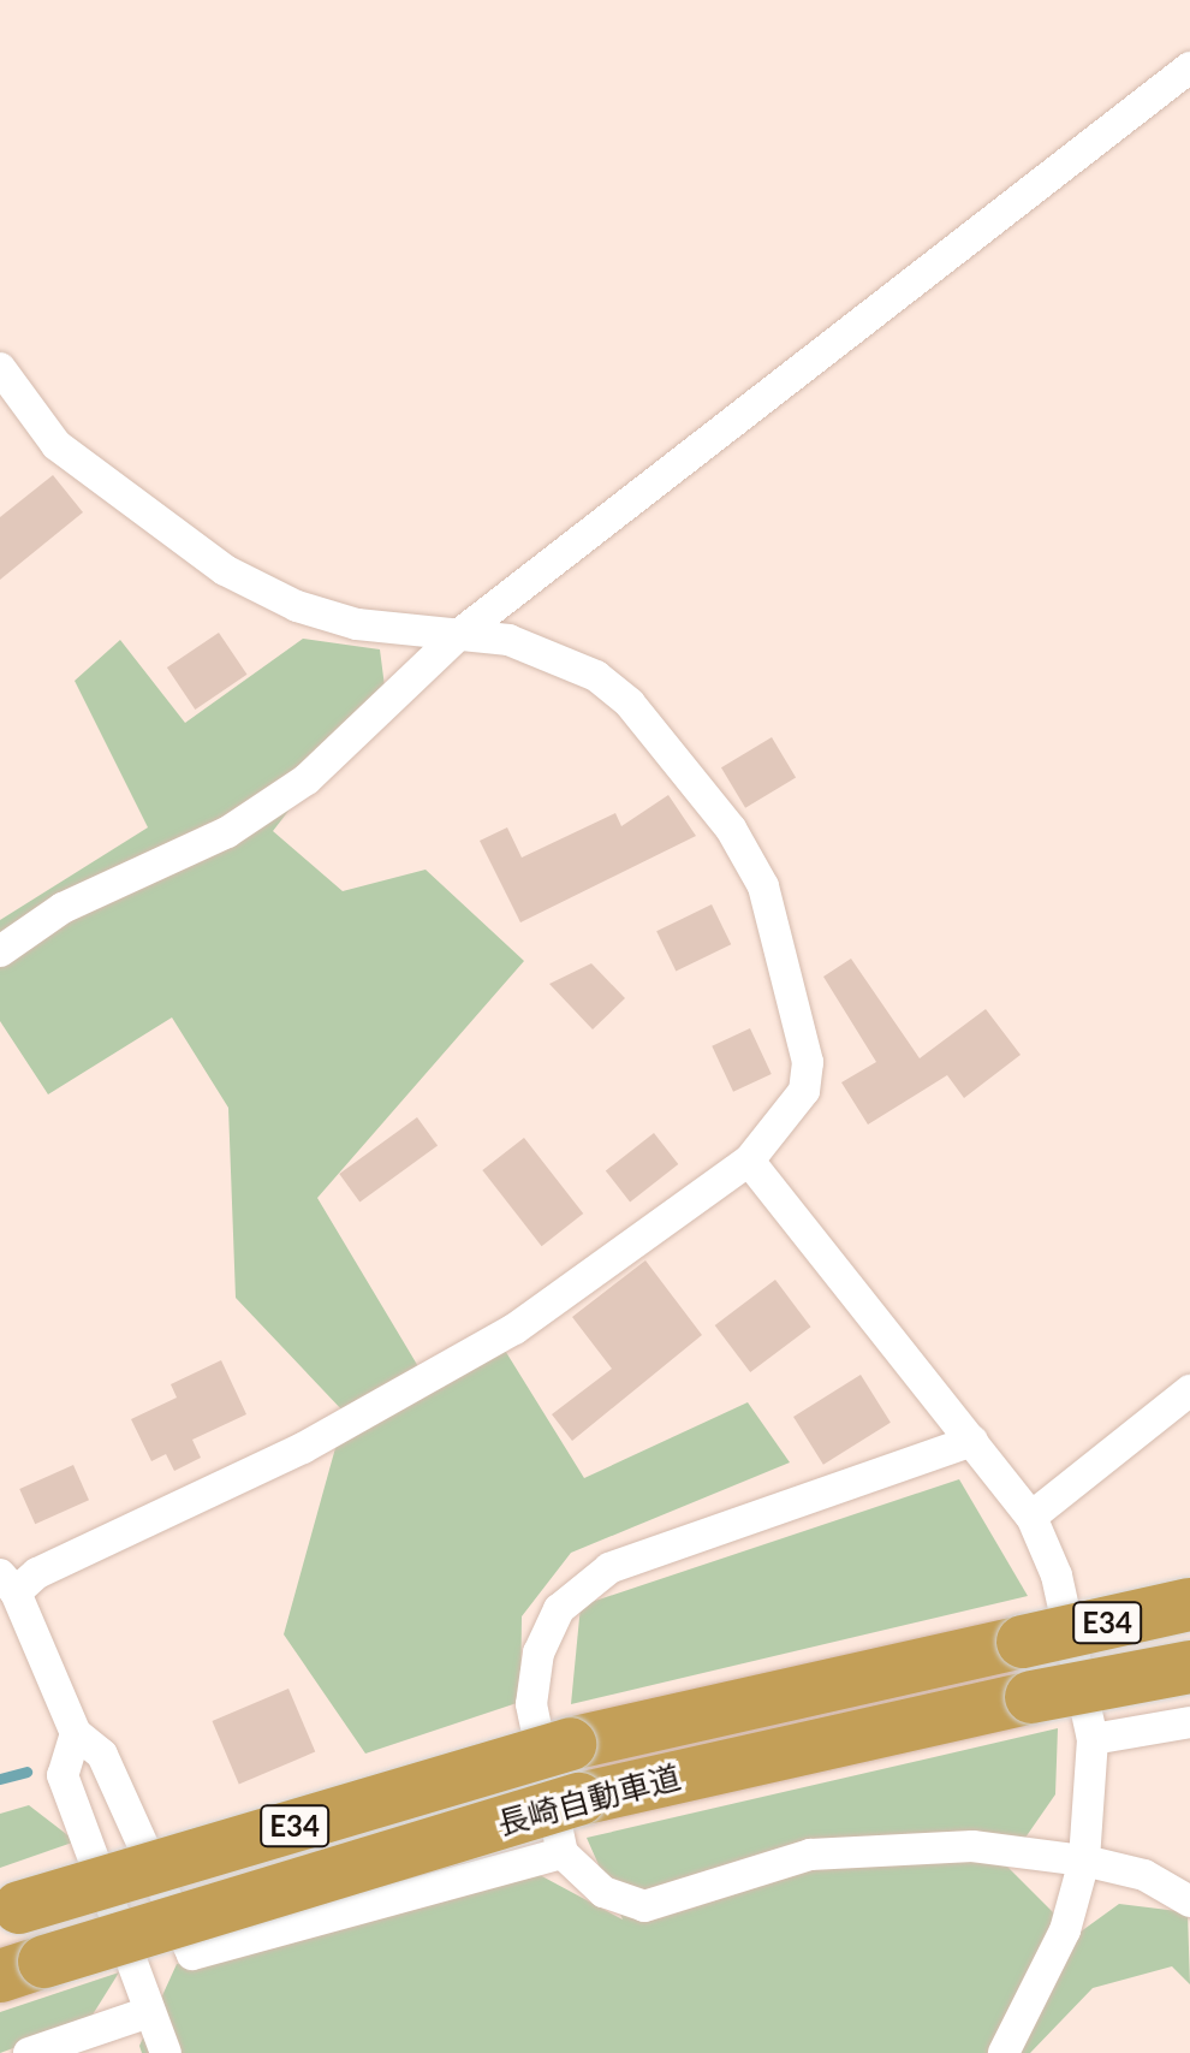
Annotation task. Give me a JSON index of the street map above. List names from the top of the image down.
{
  "streets": {
    "highway": ["E34", "長崎自動車道"]
  }
}
